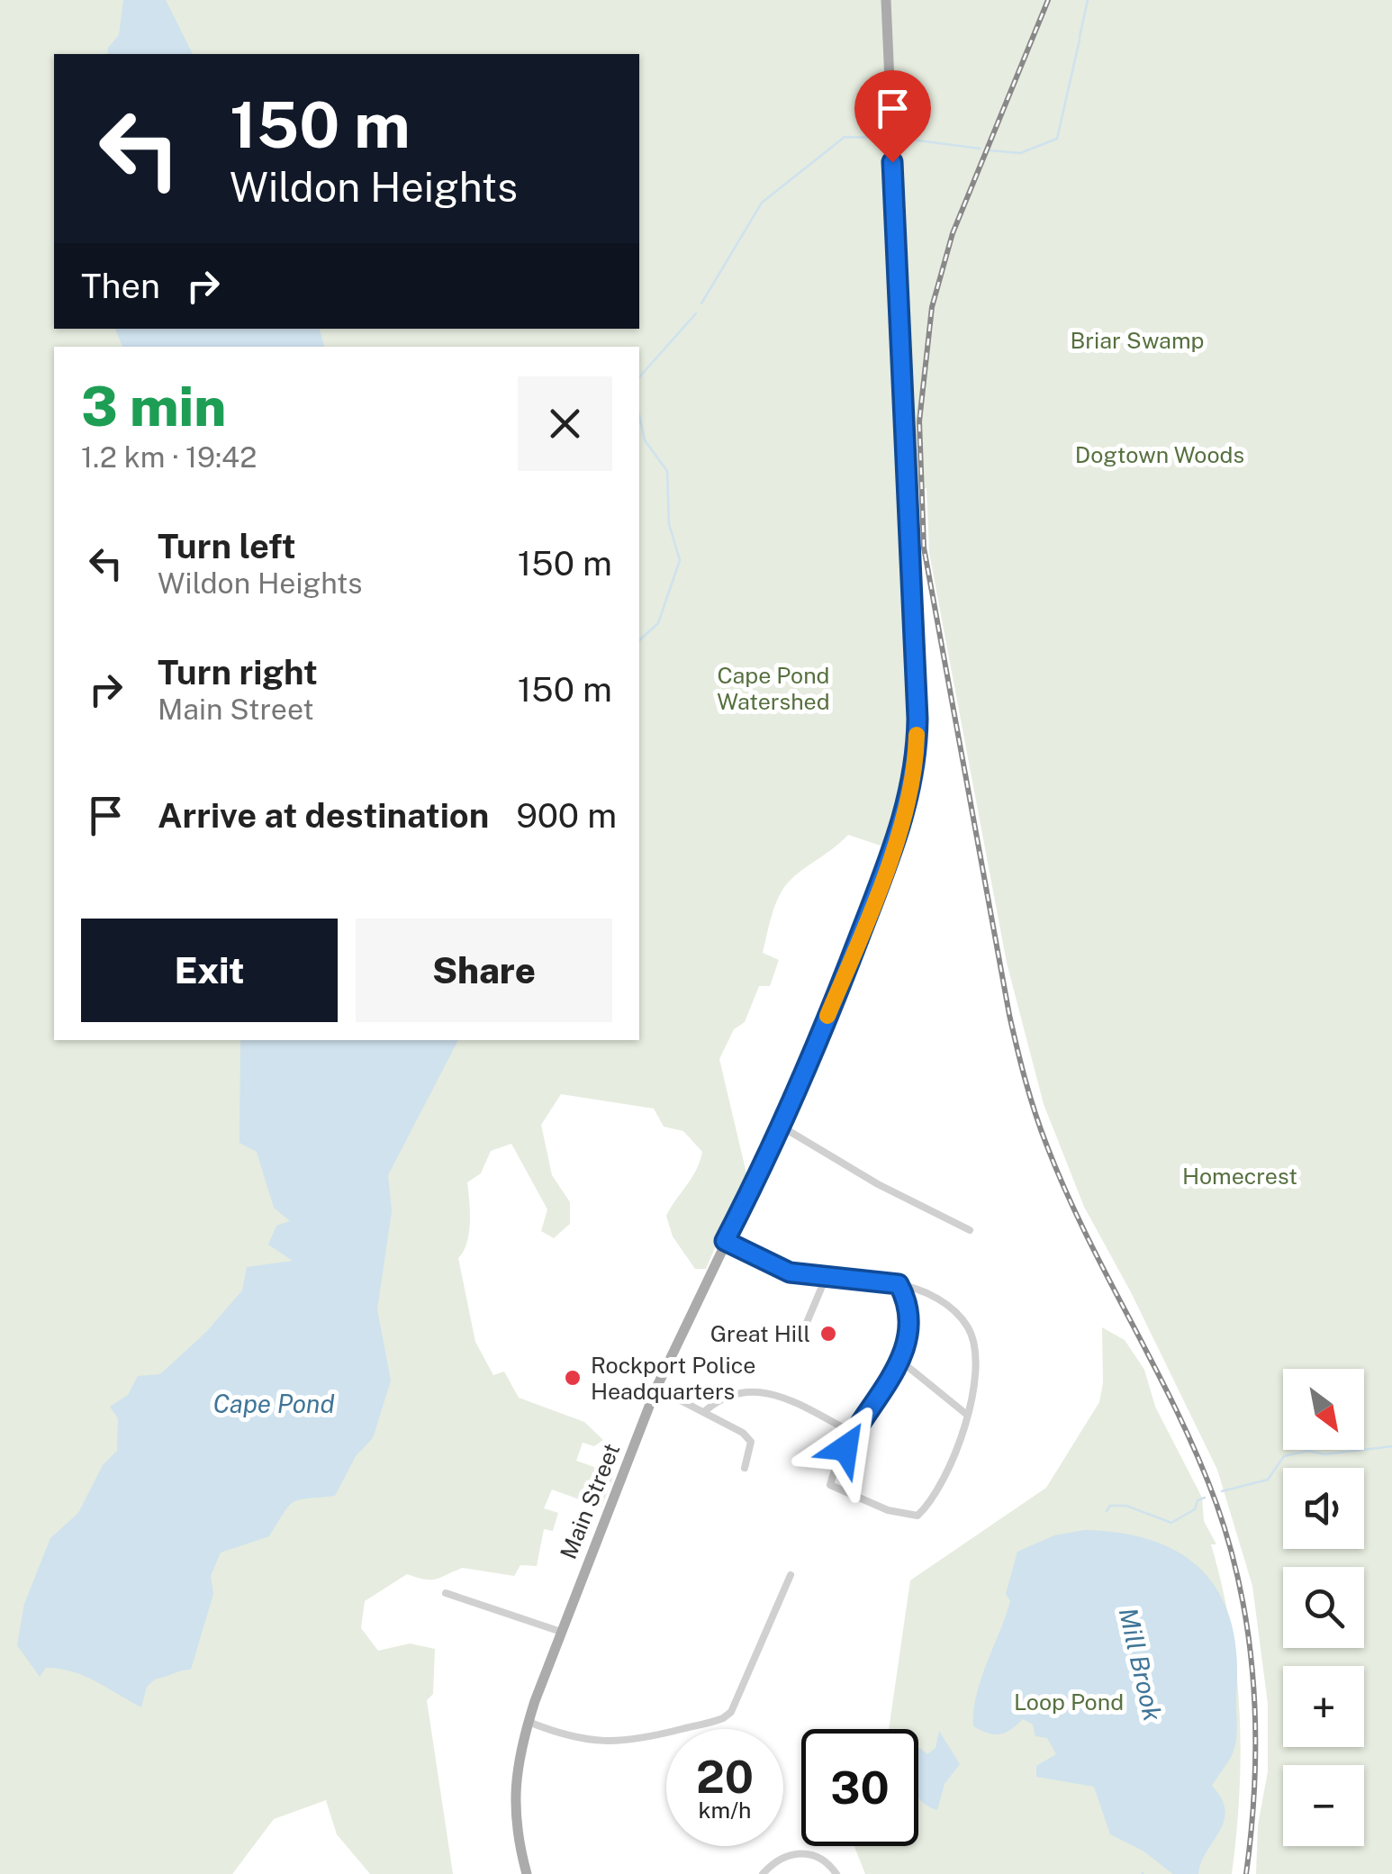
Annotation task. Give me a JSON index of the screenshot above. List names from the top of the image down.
{
  "streets": {
    "main road": ["Main Street"]
  },
  "water": ["Cape Pond", "Mill Brook"],
  "parks": [
    "Briar Swamp",
    "Dogtown Woods",
    "Cape Pond Watershed",
    "Homecrest",
    "Loop Pond"
  ],
  "places": ["Great Hill", "Rockport Police Headquarters"],
  "north": "bottom right",
  "page": {
    "turn": ["150 m", "Wildon Heights"],
    "then": "Then",
    "heading": ["3 min", "1.2 km · 19:42"],
    "list": [
      {
        "name": "Turn left",
        "note": "Wildon Heights",
        "value": "150 m"
      },
      {
        "name": "Turn right",
        "note": "Main Street",
        "value": "150 m"
      },
      {
        "name": "Arrive at destination",
        "value": "900 m"
      }
    ],
    "buttons": ["Exit", "Share"],
    "map_buttons": ["+", "−"],
    "speed": "20 km/h",
    "limit": "30"
  }
}
